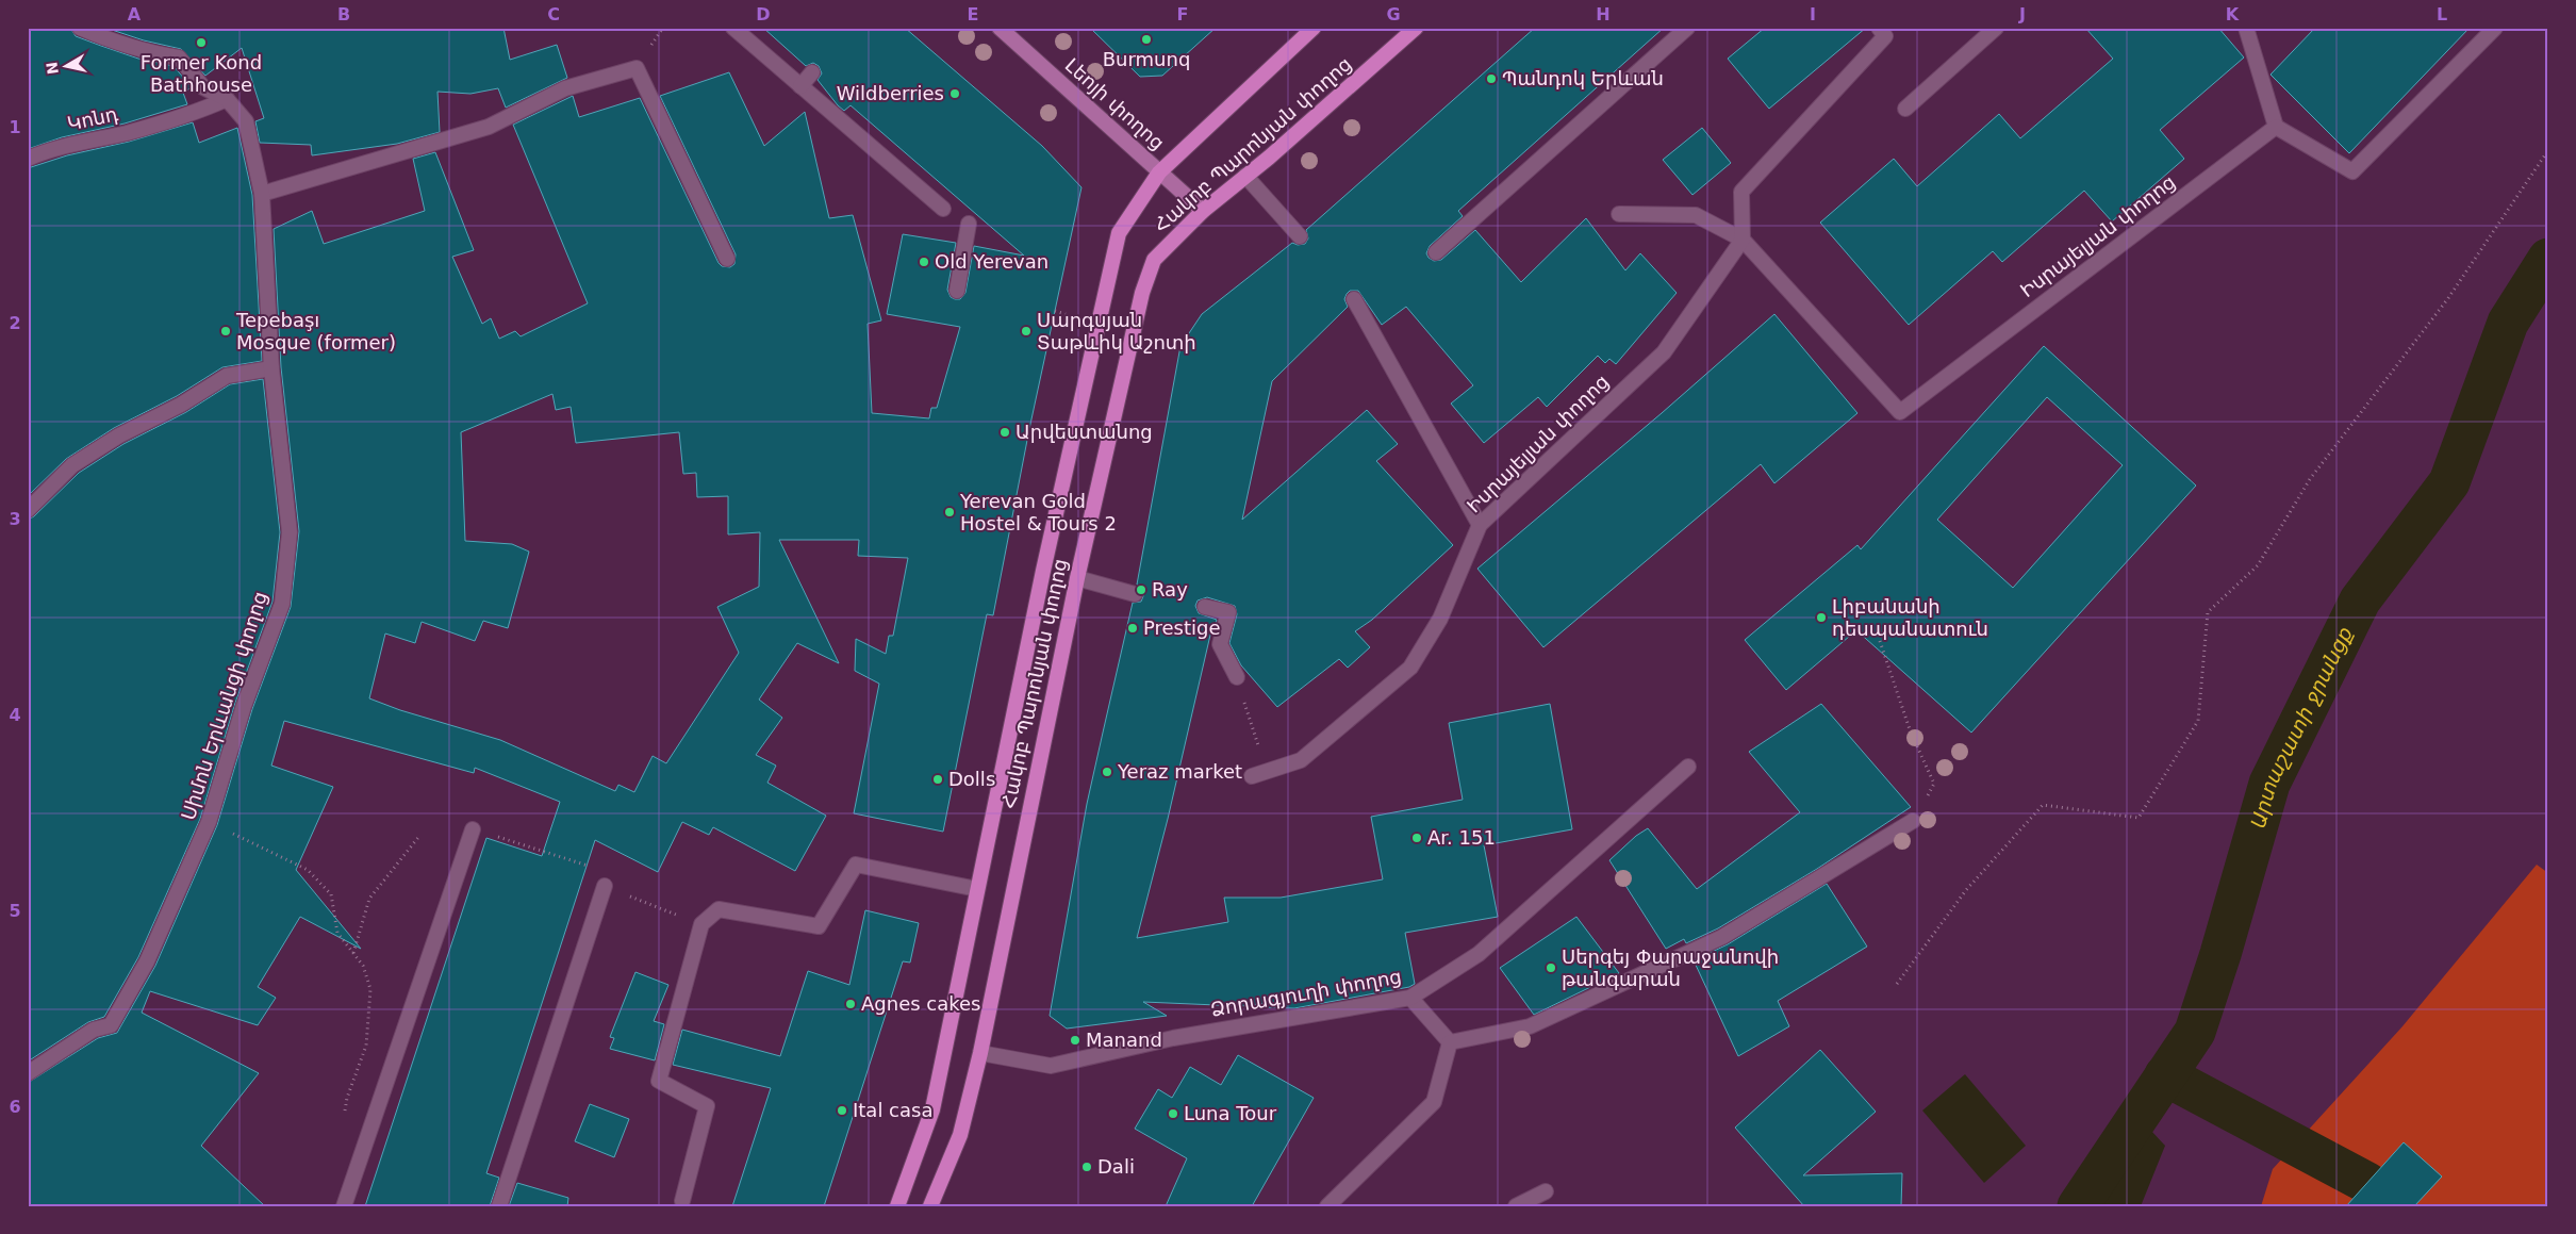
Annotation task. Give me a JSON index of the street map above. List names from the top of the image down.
{
  "streets": {
    "main road": ["Լեոյի փողոց", "Հակոբ Պարոնյան փողոց"],
    "street": [
      "Կոնդ",
      "Իսրայելյան փողոց",
      "Սիմոն Երևանցի փողոց",
      "Ձորագյուղի փողոց"
    ]
  },
  "crossings": [
    ["Լեոյի փողոց", "Հակոբ Պարոնյան փողոց"],
    ["Կոնդ", "Սիմոն Երևանցի փողոց"],
    ["Հակոբ Պարոնյան փողոց", "Ձորագյուղի փողոց"]
  ],
  "water": ["Արտաշատի ջրանցք"],
  "places": [
    "Burmunq",
    "Former Kond Bathhouse",
    "Պանդոկ Երևան",
    "Wildberries",
    "Old Yerevan",
    "Tepebaşı Mosque (former)",
    "Սարգսյան Տաթևիկ Աշոտի",
    "Արվեստանոց",
    "Yerevan Gold Hostel & Tours 2",
    "Ray",
    "Լիբանանի դեսպանատուն",
    "Prestige",
    "Yeraz market",
    "Dolls",
    "Ar. 151",
    "Սերգեյ Փարաջանովի թանգարան",
    "Agnes cakes",
    "Manand",
    "Ital casa",
    "Luna Tour",
    "Dali"
  ],
  "north": "left",
  "grid": {
    "columns": [
      "A",
      "B",
      "C",
      "D",
      "E",
      "F",
      "G",
      "H",
      "I",
      "J",
      "K",
      "L"
    ],
    "rows": [
      "1",
      "2",
      "3",
      "4",
      "5",
      "6"
    ]
  }
}
